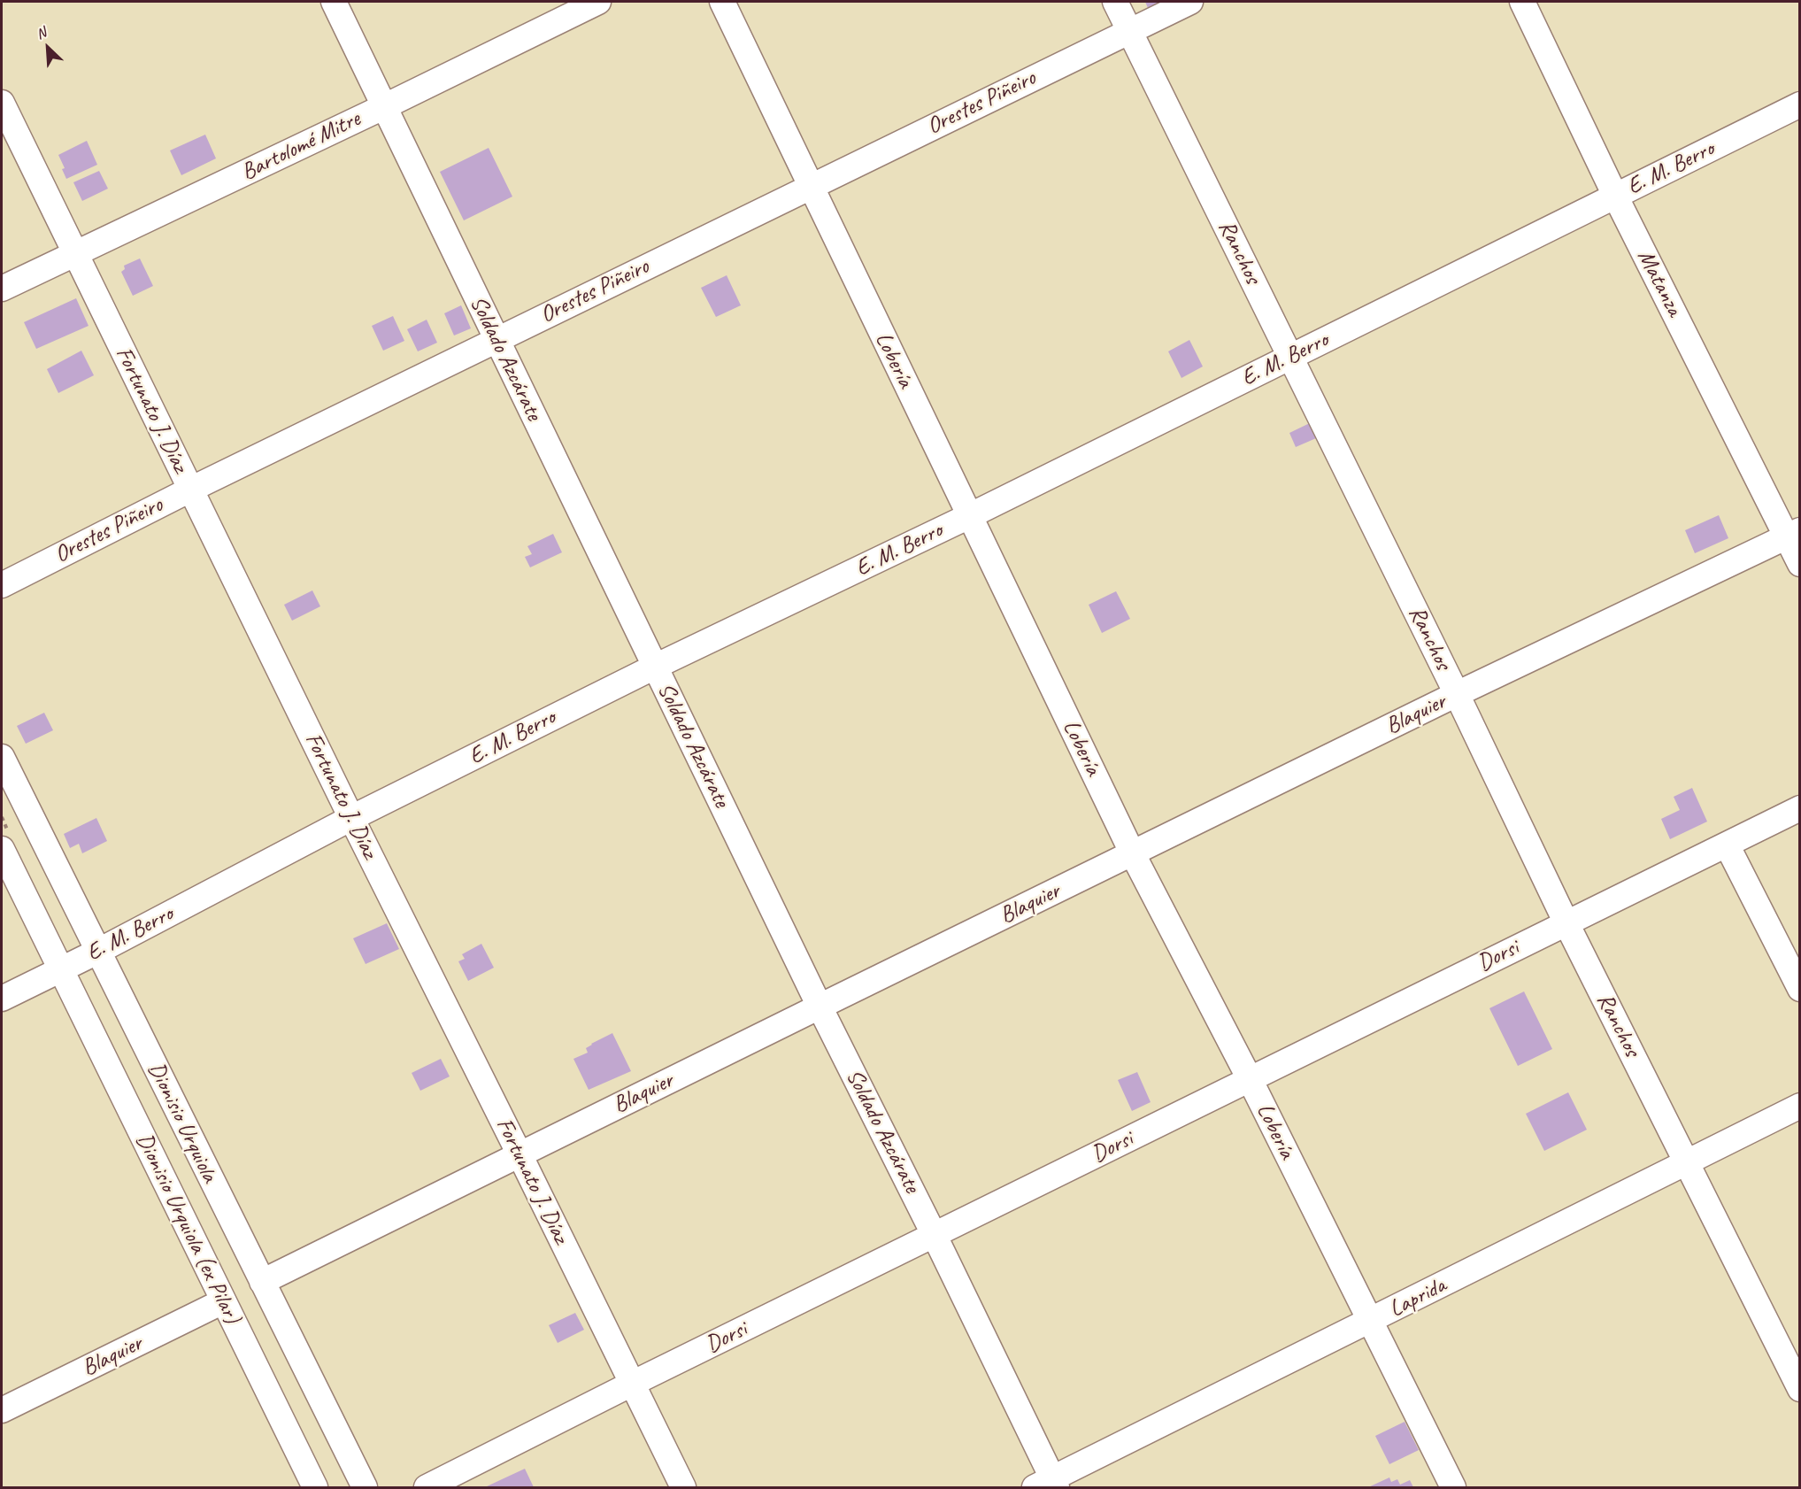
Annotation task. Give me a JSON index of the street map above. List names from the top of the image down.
{
  "streets": {
    "street": [
      "Orestes Piñeiro",
      "Bartolomé Mitre",
      "E. M. Berro",
      "Ranchos",
      "Matanza",
      "Soldado Azcárate",
      "Lobería",
      "Fortunato J. Díaz",
      "Blaquier",
      "Dorsi",
      "Dionisio Urquiola",
      "Dionisio Urquiola (ex Pilar)",
      "Laprida"
    ]
  },
  "crossings": [
    ["Orestes Piñeiro", "Ranchos"],
    ["Orestes Piñeiro", "Soldado Azcárate"],
    ["Orestes Piñeiro", "Lobería"],
    ["Orestes Piñeiro", "Fortunato J. Díaz"],
    ["Bartolomé Mitre", "Soldado Azcárate"],
    ["Bartolomé Mitre", "Fortunato J. Díaz"],
    ["E. M. Berro", "Ranchos"],
    ["E. M. Berro", "Matanza"],
    ["E. M. Berro", "Soldado Azcárate"],
    ["E. M. Berro", "Lobería"],
    ["E. M. Berro", "Fortunato J. Díaz"],
    ["E. M. Berro", "Dionisio Urquiola"],
    ["E. M. Berro", "Dionisio Urquiola (ex Pilar)"],
    ["Ranchos", "Blaquier"],
    ["Ranchos", "Dorsi"],
    ["Ranchos", "Laprida"],
    ["Matanza", "Blaquier"],
    ["Soldado Azcárate", "Blaquier"],
    ["Soldado Azcárate", "Dorsi"],
    ["Soldado Azcárate", "Laprida"],
    ["Lobería", "Blaquier"],
    ["Lobería", "Dorsi"],
    ["Lobería", "Laprida"],
    ["Fortunato J. Díaz", "Blaquier"],
    ["Fortunato J. Díaz", "Dorsi"],
    ["Blaquier", "Dionisio Urquiola"],
    ["Blaquier", "Dionisio Urquiola (ex Pilar)"]
  ],
  "north": "top left"
}
